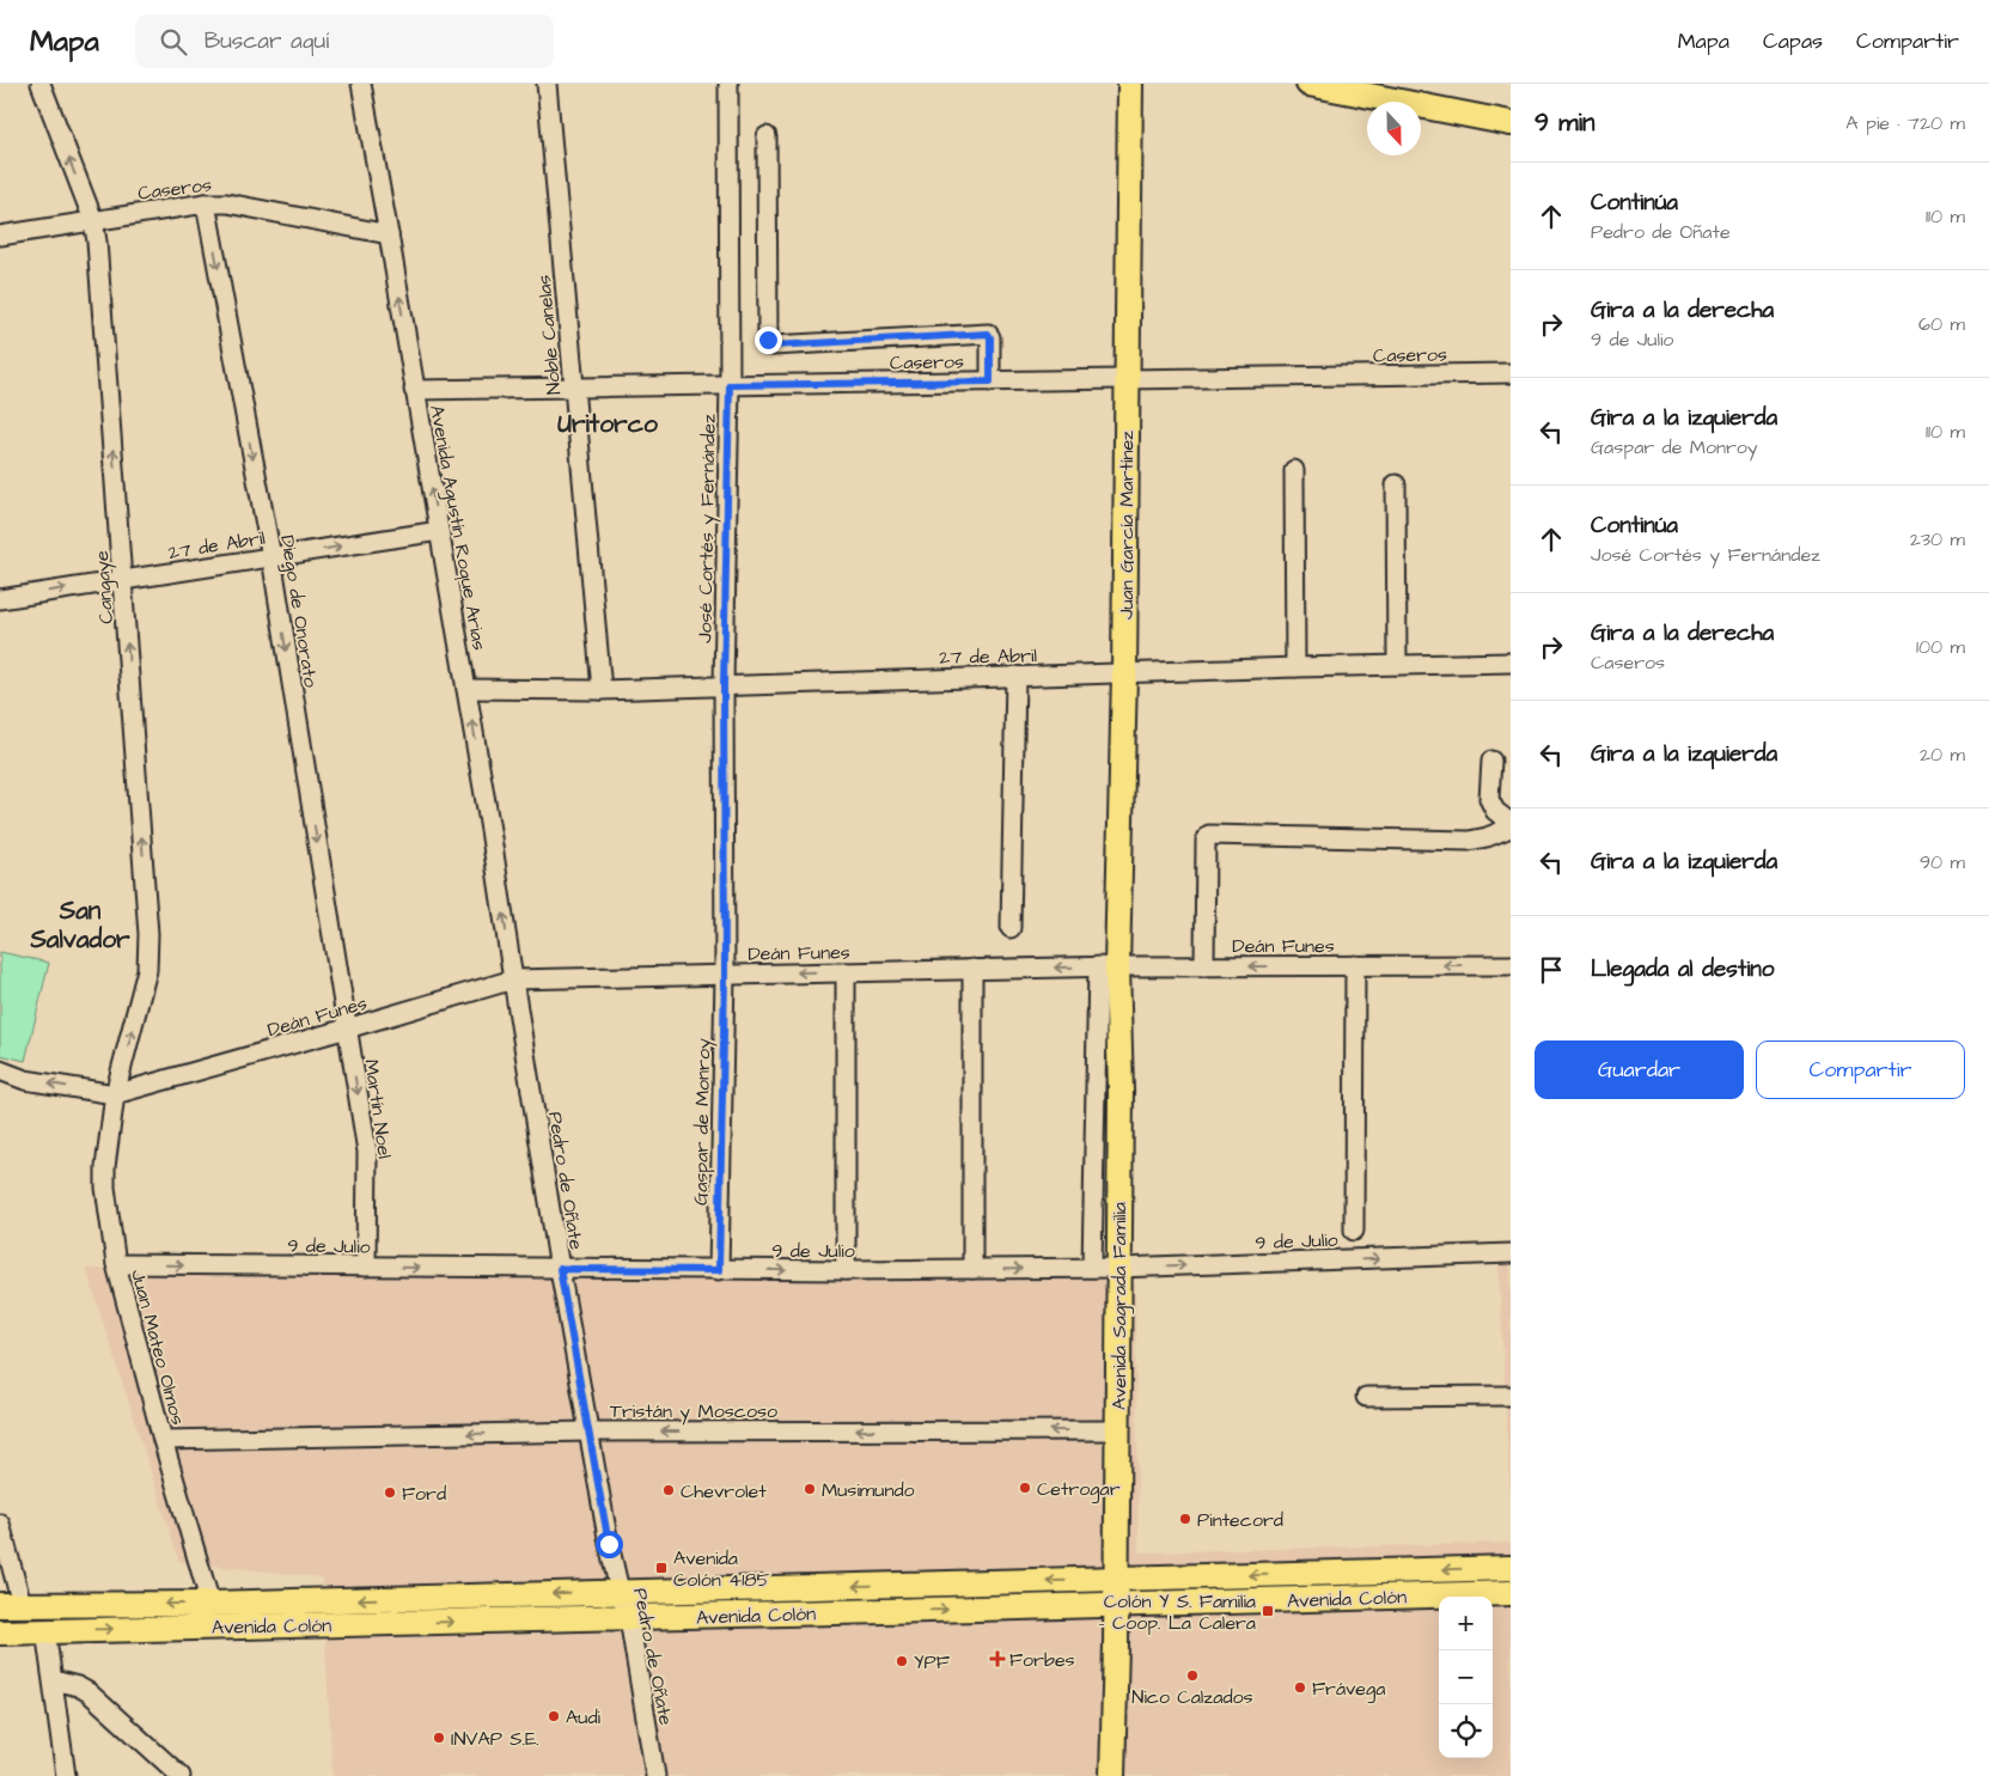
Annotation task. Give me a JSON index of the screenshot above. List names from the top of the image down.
{
  "streets": {
    "main road": ["Juan García Martínez", "Avenida Sagrada Familia", "Avenida Colón"],
    "street": [
      "Caseros",
      "Noble Canelas",
      "Avenida Agustín Roque Arias",
      "José Cortés y Fernández",
      "27 de Abril",
      "Cangaye",
      "Diego de Onorato",
      "Deán Funes",
      "Martín Noel",
      "Gaspar de Monroy",
      "Pedro de Oñate",
      "9 de Julio",
      "Juan Mateo Olmos",
      "Tristán y Moscoso"
    ]
  },
  "crossings": [
    ["Caseros", "Noble Canelas"],
    ["Caseros", "Juan García Martínez"],
    ["Caseros", "Avenida Agustín Roque Arias"],
    ["Caseros", "José Cortés y Fernández"],
    ["Caseros", "Cangaye"],
    ["Caseros", "Diego de Onorato"],
    ["Noble Canelas", "27 de Abril"],
    ["Juan García Martínez", "27 de Abril"],
    ["Juan García Martínez", "Deán Funes"],
    ["Juan García Martínez", "Avenida Sagrada Familia"],
    ["Avenida Agustín Roque Arias", "27 de Abril"],
    ["Avenida Agustín Roque Arias", "Deán Funes"],
    ["Avenida Agustín Roque Arias", "Pedro de Oñate"],
    ["José Cortés y Fernández", "27 de Abril"],
    ["José Cortés y Fernández", "Deán Funes"],
    ["José Cortés y Fernández", "Gaspar de Monroy"],
    ["27 de Abril", "Cangaye"],
    ["27 de Abril", "Diego de Onorato"],
    ["Cangaye", "Deán Funes"],
    ["Cangaye", "Juan Mateo Olmos"],
    ["Diego de Onorato", "Deán Funes"],
    ["Diego de Onorato", "Martín Noel"],
    ["Deán Funes", "Martín Noel"],
    ["Deán Funes", "Gaspar de Monroy"],
    ["Deán Funes", "Pedro de Oñate"],
    ["Deán Funes", "Avenida Sagrada Familia"],
    ["Deán Funes", "Juan Mateo Olmos"],
    ["Martín Noel", "9 de Julio"],
    ["Gaspar de Monroy", "9 de Julio"],
    ["Pedro de Oñate", "9 de Julio"],
    ["Pedro de Oñate", "Tristán y Moscoso"],
    ["Pedro de Oñate", "Avenida Colón"],
    ["9 de Julio", "Avenida Sagrada Familia"],
    ["9 de Julio", "Juan Mateo Olmos"],
    ["Avenida Sagrada Familia", "Tristán y Moscoso"],
    ["Avenida Sagrada Familia", "Avenida Colón"],
    ["Juan Mateo Olmos", "Tristán y Moscoso"],
    ["Juan Mateo Olmos", "Avenida Colón"]
  ],
  "one_way": [
    "Avenida Agustín Roque Arias",
    "Cangaye",
    "Diego de Onorato",
    "Deán Funes",
    "Martín Noel",
    "9 de Julio",
    "Tristán y Moscoso"
  ],
  "districts": ["Uritorco", "San Salvador"],
  "places": {
    "other": [
      "Cetrogar",
      "Musimundo",
      "Chevrolet",
      "Ford",
      "Pintecord",
      "YPF",
      "Nico Calzados",
      "Frávega",
      "Audi",
      "INVAP S.E."
    ],
    "transit": ["Avenida Colón 4185", "Colón Y S. Familia - Coop. La Calera"],
    "health": ["Forbes"]
  },
  "north": "bottom",
  "page": {
    "header": "Mapa",
    "search": "Buscar aquí",
    "nav": ["Mapa", "Capas", "Compartir"],
    "heading": ["9 min", "A pie · 720 m"],
    "list": [
      ["Continúa", "Pedro de Oñate", "110 m"],
      ["Gira a la derecha", "9 de Julio", "60 m"],
      ["Gira a la izquierda", "Gaspar de Monroy", "110 m"],
      ["Continúa", "José Cortés y Fernández", "230 m"],
      ["Gira a la derecha", "Caseros", "100 m"],
      ["Gira a la izquierda", "20 m"],
      ["Gira a la izquierda", "90 m"],
      "Llegada al destino"
    ],
    "buttons": ["Guardar", "Compartir"],
    "map_buttons": ["+", "−"]
  }
}
